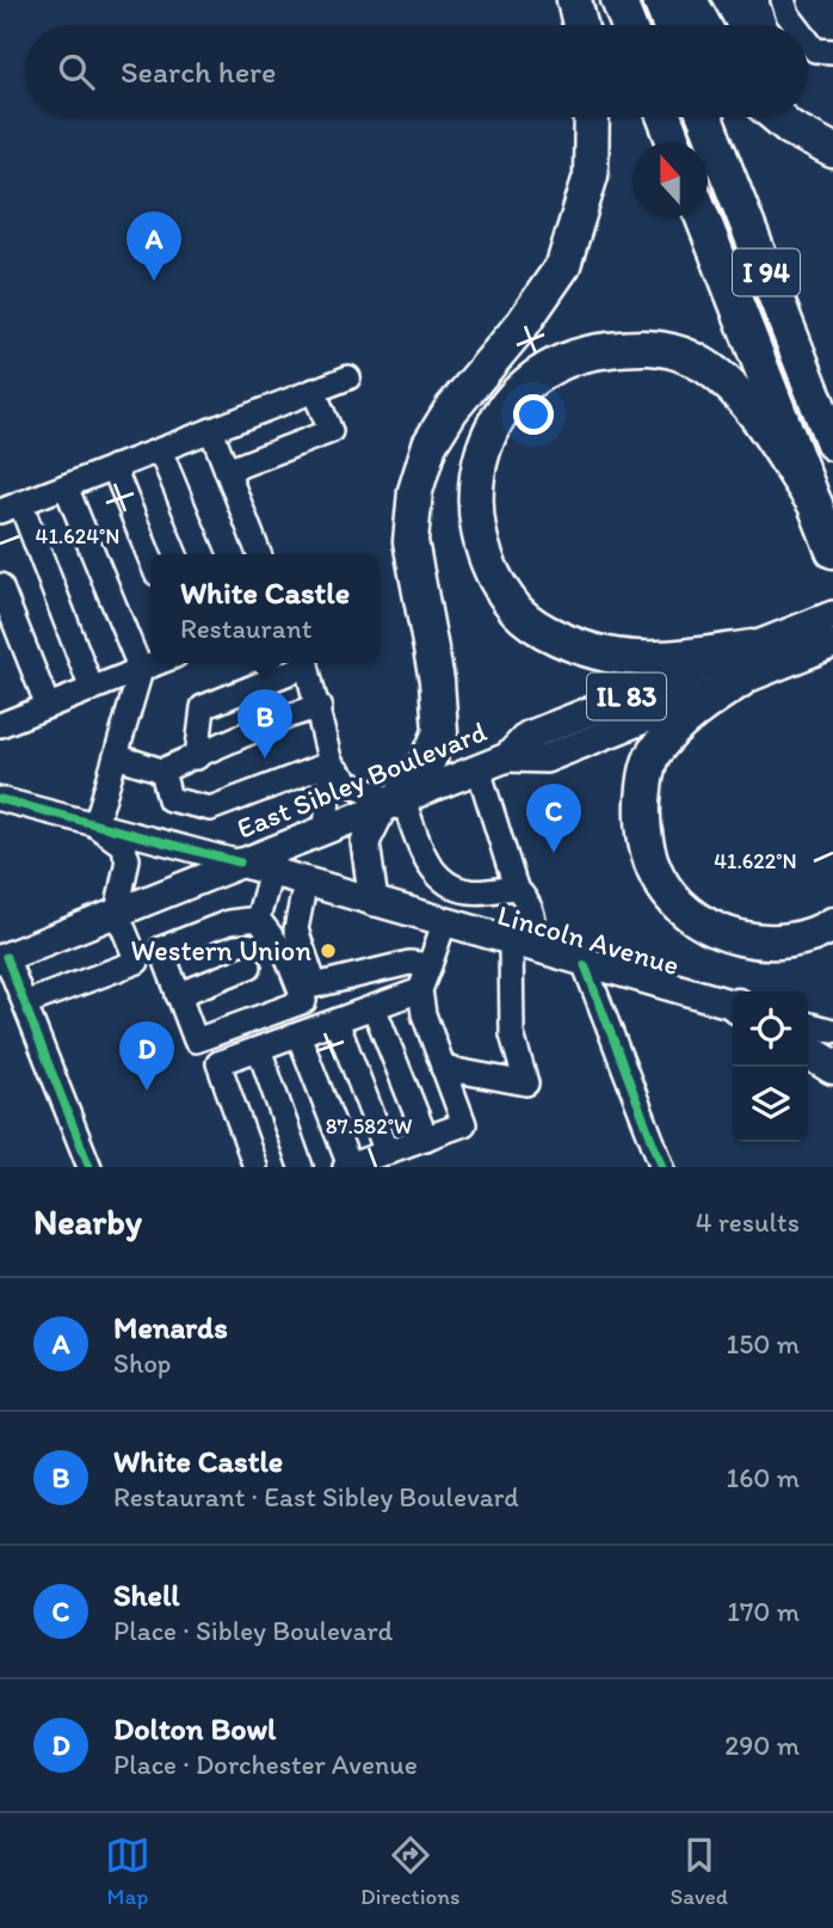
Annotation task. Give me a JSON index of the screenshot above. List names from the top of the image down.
{
  "streets": {
    "highway": ["I 94"],
    "main road": ["IL 83", "East Sibley Boulevard", "Lincoln Avenue"]
  },
  "crossings": [
    ["East Sibley Boulevard", "Lincoln Avenue"]
  ],
  "places": ["Western Union"],
  "north": "top",
  "page": {
    "search": "Search here",
    "pins": [
      "A",
      "B",
      "C",
      "D"
    ],
    "popup": ["White Castle", "Restaurant"],
    "heading": ["Nearby", "4 results"],
    "list": [
      {
        "mark": "A",
        "name": "Menards",
        "note": "Shop",
        "value": "150 m"
      },
      {
        "mark": "B",
        "name": "White Castle",
        "note": "Restaurant · East Sibley Boulevard",
        "value": "160 m"
      },
      {
        "mark": "C",
        "name": "Shell",
        "note": "Place · Sibley Boulevard",
        "value": "170 m"
      },
      {
        "mark": "D",
        "name": "Dolton Bowl",
        "note": "Place · Dorchester Avenue",
        "value": "290 m"
      }
    ],
    "nav": ["Map", "Directions", "Saved"]
  },
  "coordinates": ["41.624°N", "41.622°N", "87.582°W"]
}
